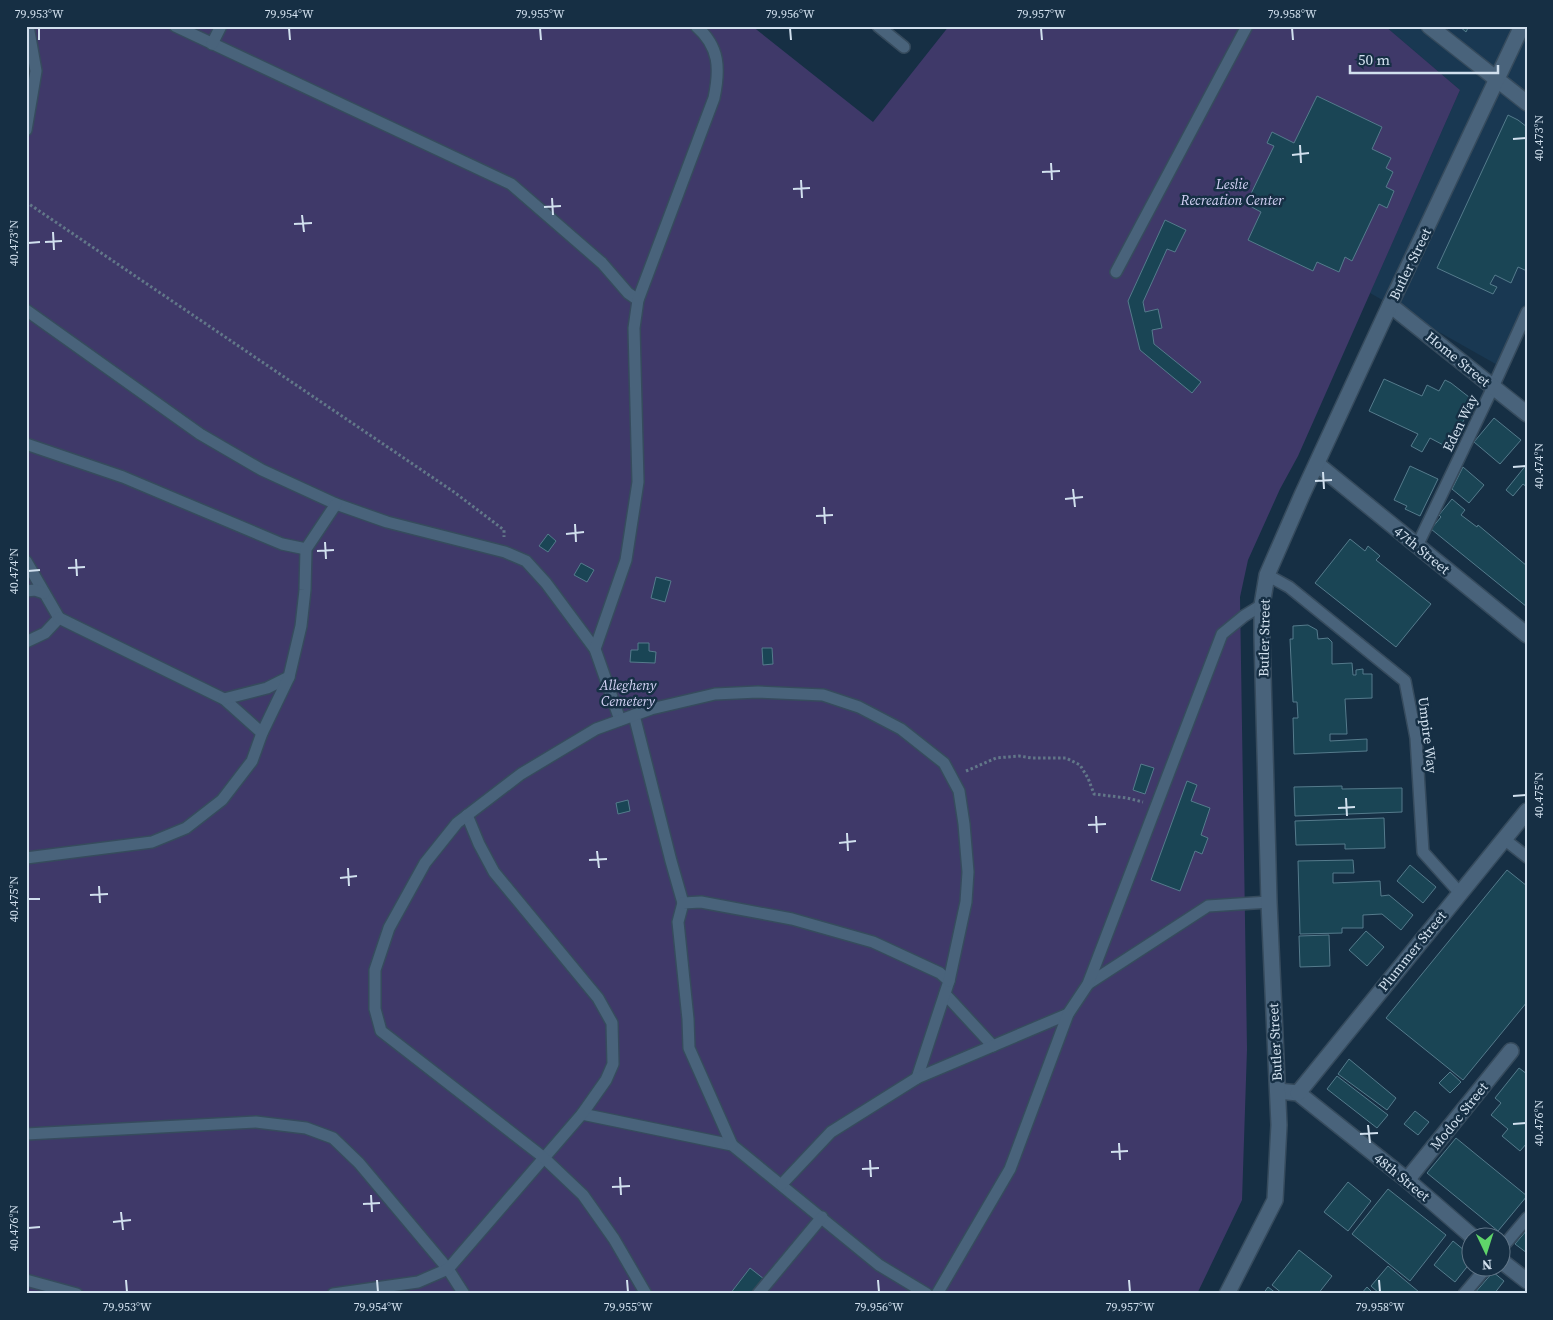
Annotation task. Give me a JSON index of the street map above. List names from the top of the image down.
{
  "streets": {
    "street": [
      "Butler Street",
      "Home Street",
      "47th Street",
      "Plummer Street",
      "Modoc Street",
      "48th Street"
    ],
    "lane": ["Eden Way", "Umpire Way"]
  },
  "crossings": [
    ["Butler Street", "Home Street"],
    ["Butler Street", "47th Street"],
    ["Butler Street", "Umpire Way"],
    ["Home Street", "Eden Way"],
    ["Eden Way", "47th Street"],
    ["Umpire Way", "Plummer Street"],
    ["Plummer Street", "48th Street"],
    ["Modoc Street", "48th Street"]
  ],
  "parks": ["Leslie Recreation Center", "Allegheny Cemetery"],
  "scale_bar": "50 m",
  "north": "bottom",
  "coordinates": [
    "79.953°W",
    "79.954°W",
    "79.955°W",
    "79.956°W",
    "79.957°W",
    "79.958°W",
    "40.473°N",
    "40.474°N",
    "40.475°N",
    "40.476°N"
  ]
}
